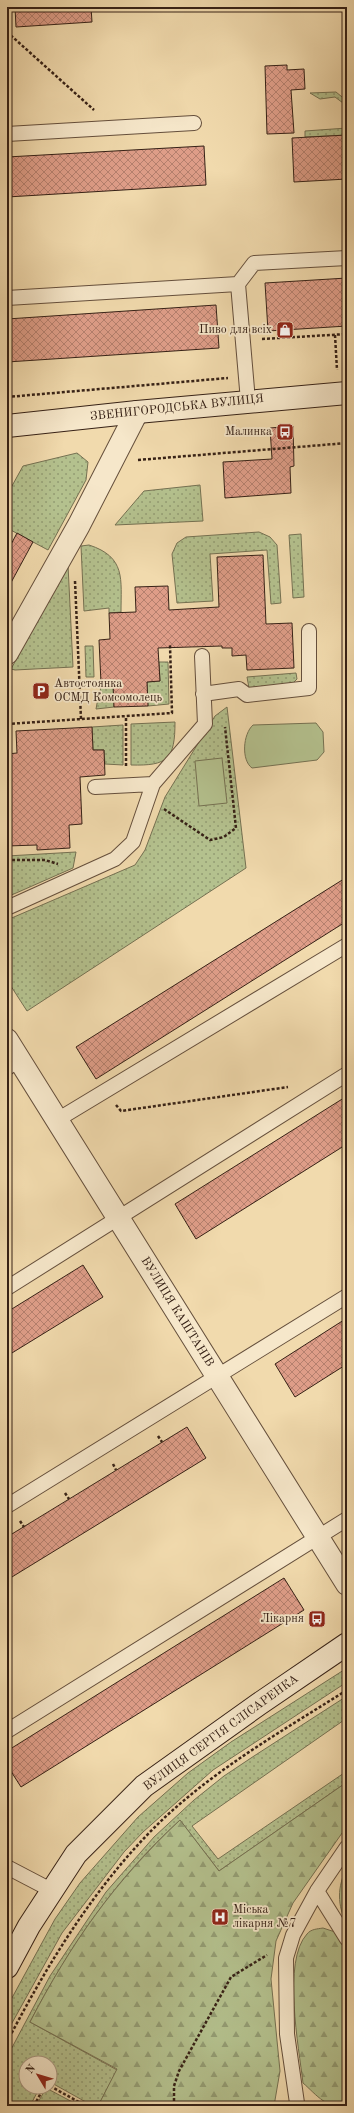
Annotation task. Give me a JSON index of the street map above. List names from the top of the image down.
{
  "streets": {
    "street": ["ЗВЕНИГОРОДСЬКА ВУЛИЦЯ", "ВУЛИЦЯ КАШТАНІВ", "ВУЛИЦЯ СЕРГІЯ СЛІСАРЕНКА"]
  },
  "places": {
    "shop": ["Пиво для всіх"],
    "bus stop": ["Малинка", "Лікарня"],
    "parking": ["Автостоянка ОСМД Комсомолець"],
    "hospital": ["Міська лікарня №7"]
  },
  "north": "top left"
}
